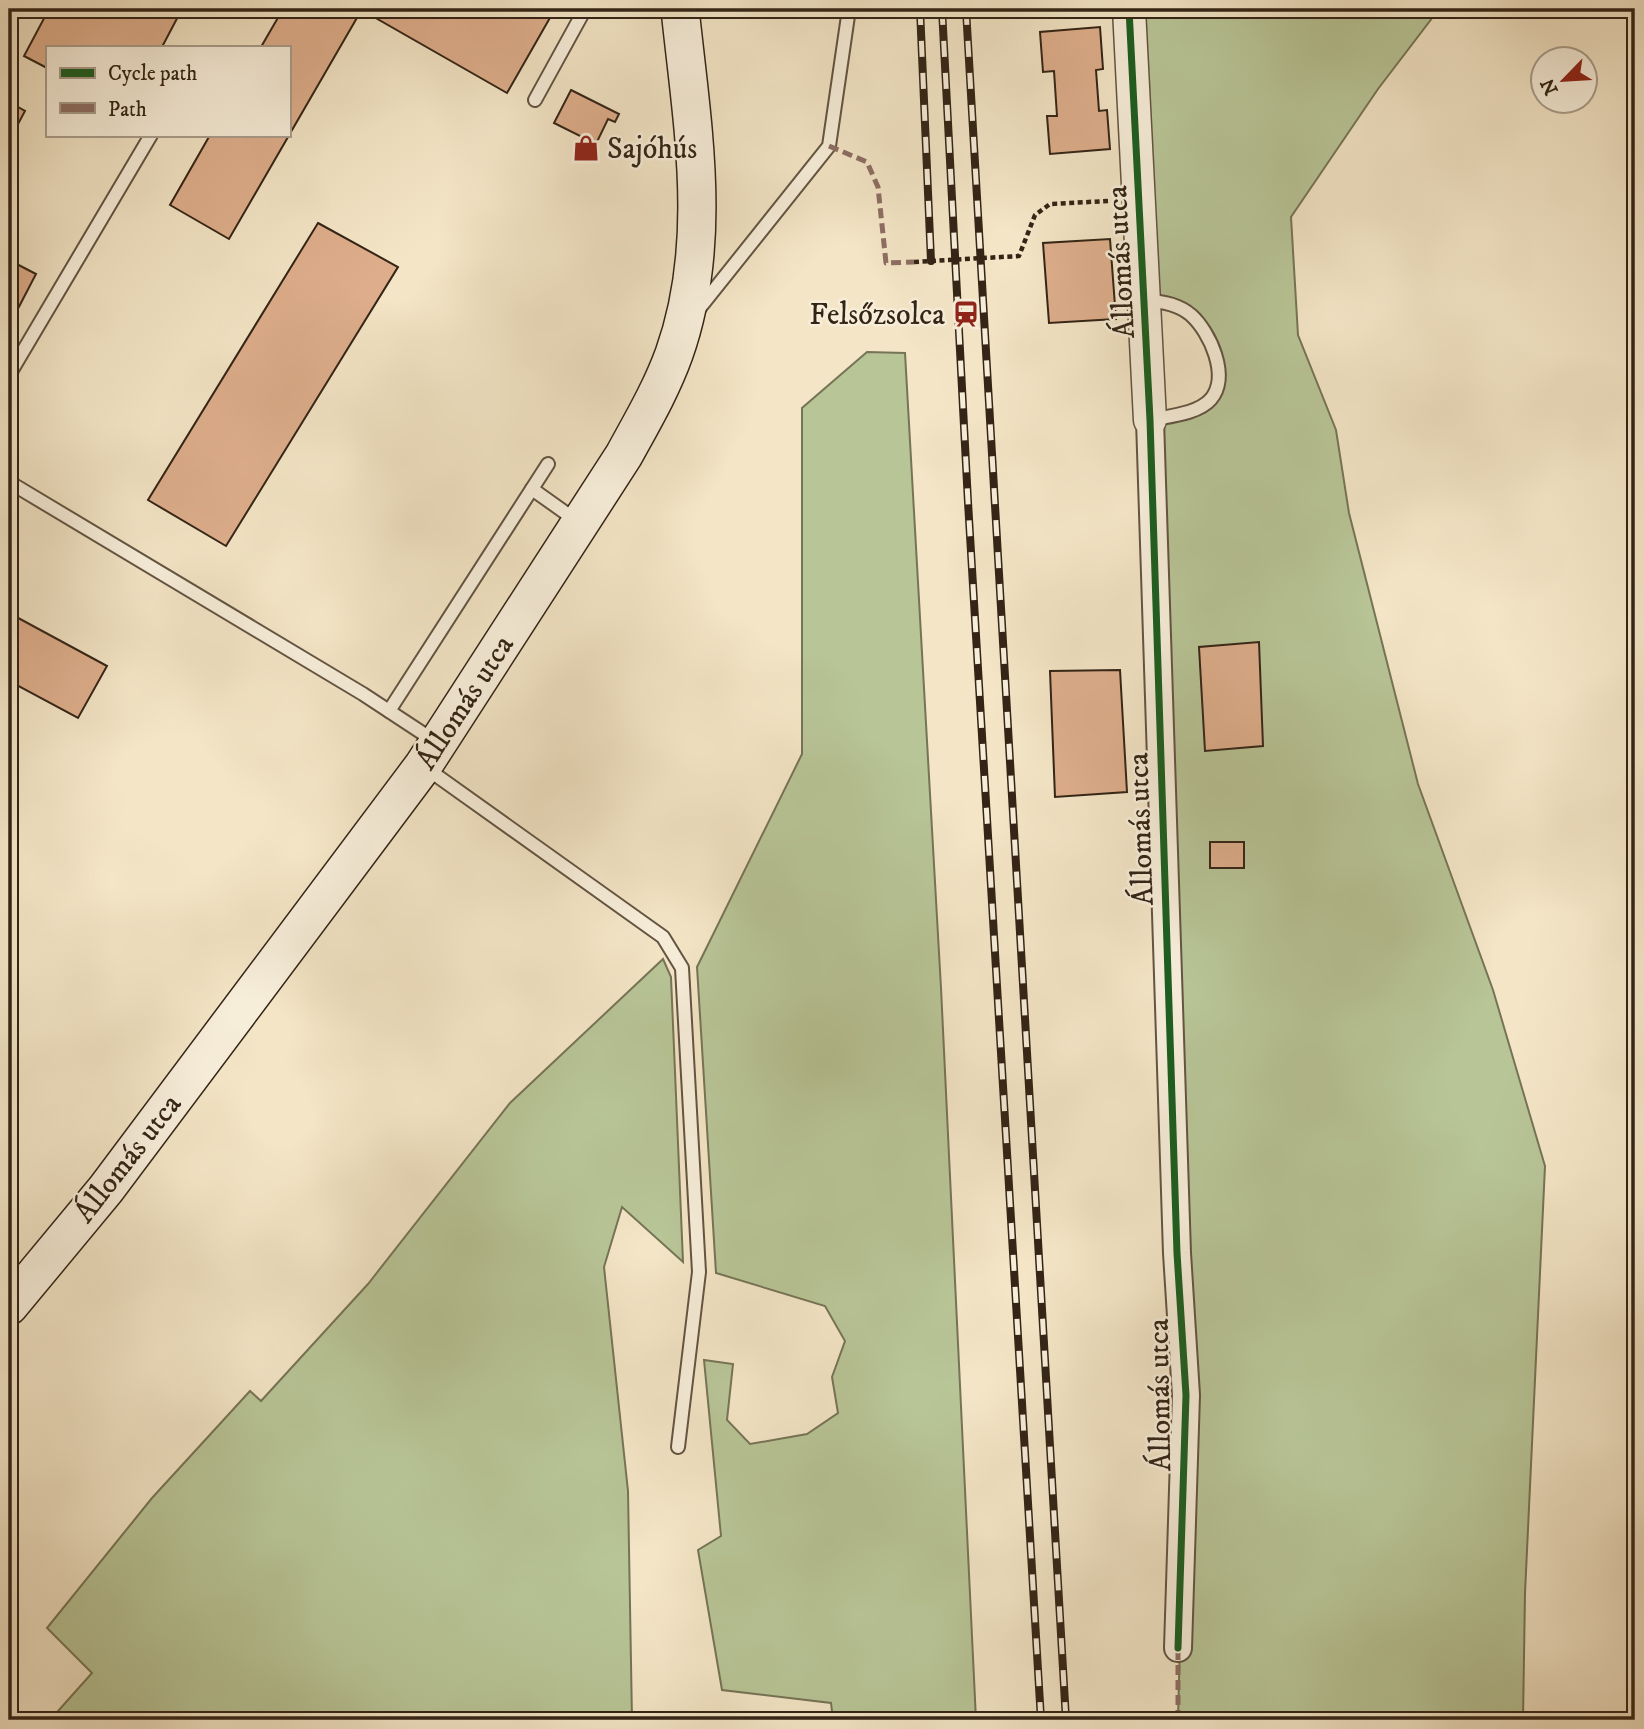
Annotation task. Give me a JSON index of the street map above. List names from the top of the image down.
{
  "streets": {
    "main road": ["Állomás utca"]
  },
  "places": {
    "shop": ["Sajóhús"],
    "station": ["Felsőzsolca"]
  },
  "legend": ["Cycle path", "Path"],
  "north": "bottom left"
}
